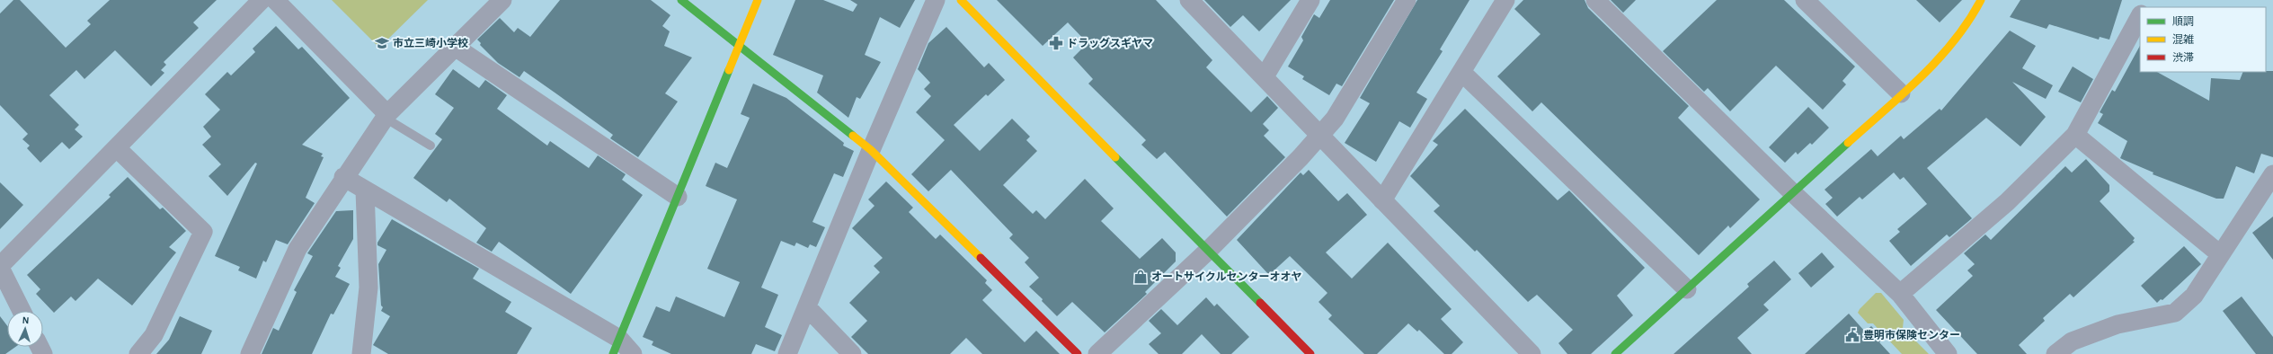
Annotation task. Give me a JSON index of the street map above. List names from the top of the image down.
{
  "places": {
    "school or university": ["市立三崎小学校"],
    "pharmacy": ["ドラッグスギヤマ"],
    "shop": ["オートサイクルセンターオオヤ"],
    "public building": ["豊明市保険センター"]
  },
  "legend": ["順調", "混雑", "渋滞"],
  "north": "top"
}
